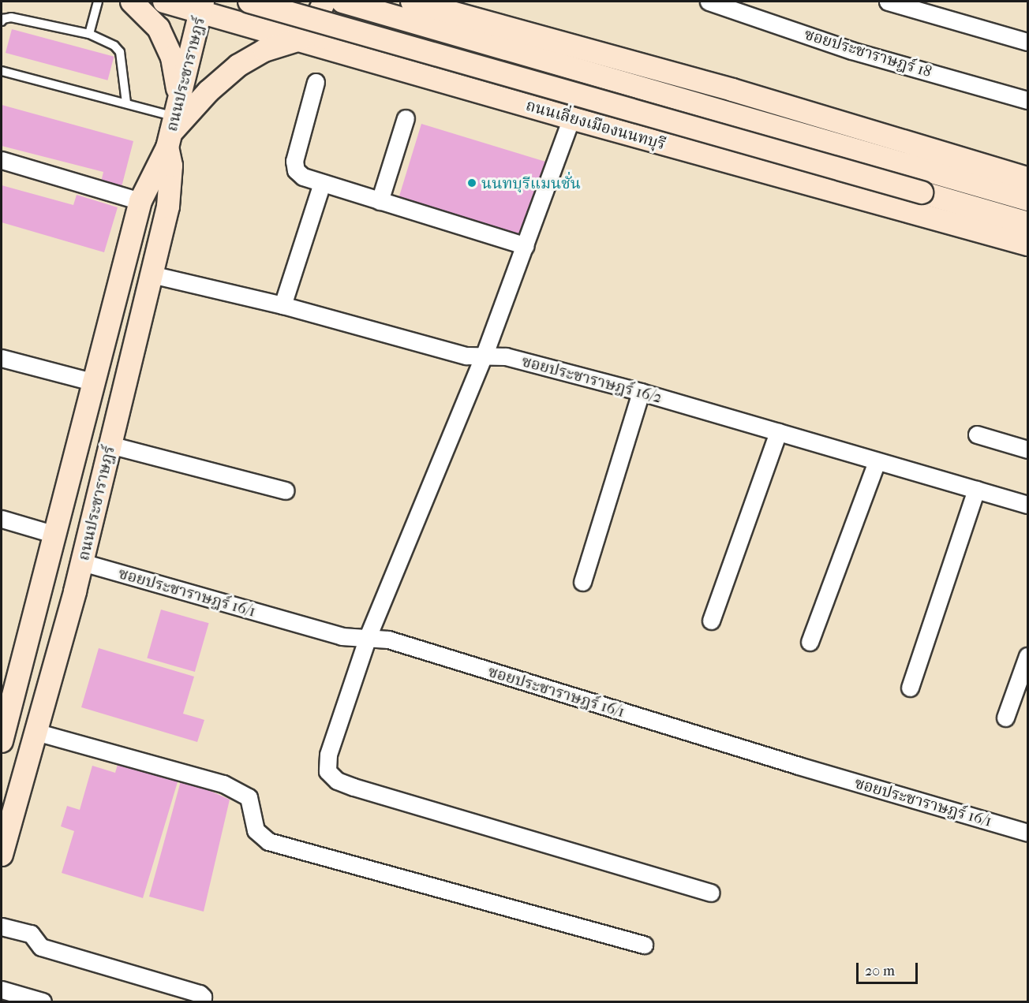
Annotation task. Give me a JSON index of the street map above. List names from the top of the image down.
{
  "streets": {
    "main road": ["ถนนประชาราษฎร์", "ถนนเลี่ยงเมืองนนทบุรี"],
    "street": ["ซอยประชาราษฎร์ 18", "ซอยประชาราษฎร์ 16/2", "ซอยประชาราษฎร์ 16/1"]
  },
  "crossings": [
    ["ถนนประชาราษฎร์", "ถนนเลี่ยงเมืองนนทบุรี"],
    ["ถนนประชาราษฎร์", "ซอยประชาราษฎร์ 16/2"],
    ["ถนนประชาราษฎร์", "ซอยประชาราษฎร์ 16/1"]
  ],
  "places": ["นนทบุรีแมนชั่น"],
  "scale_bar": "20 m"
}
